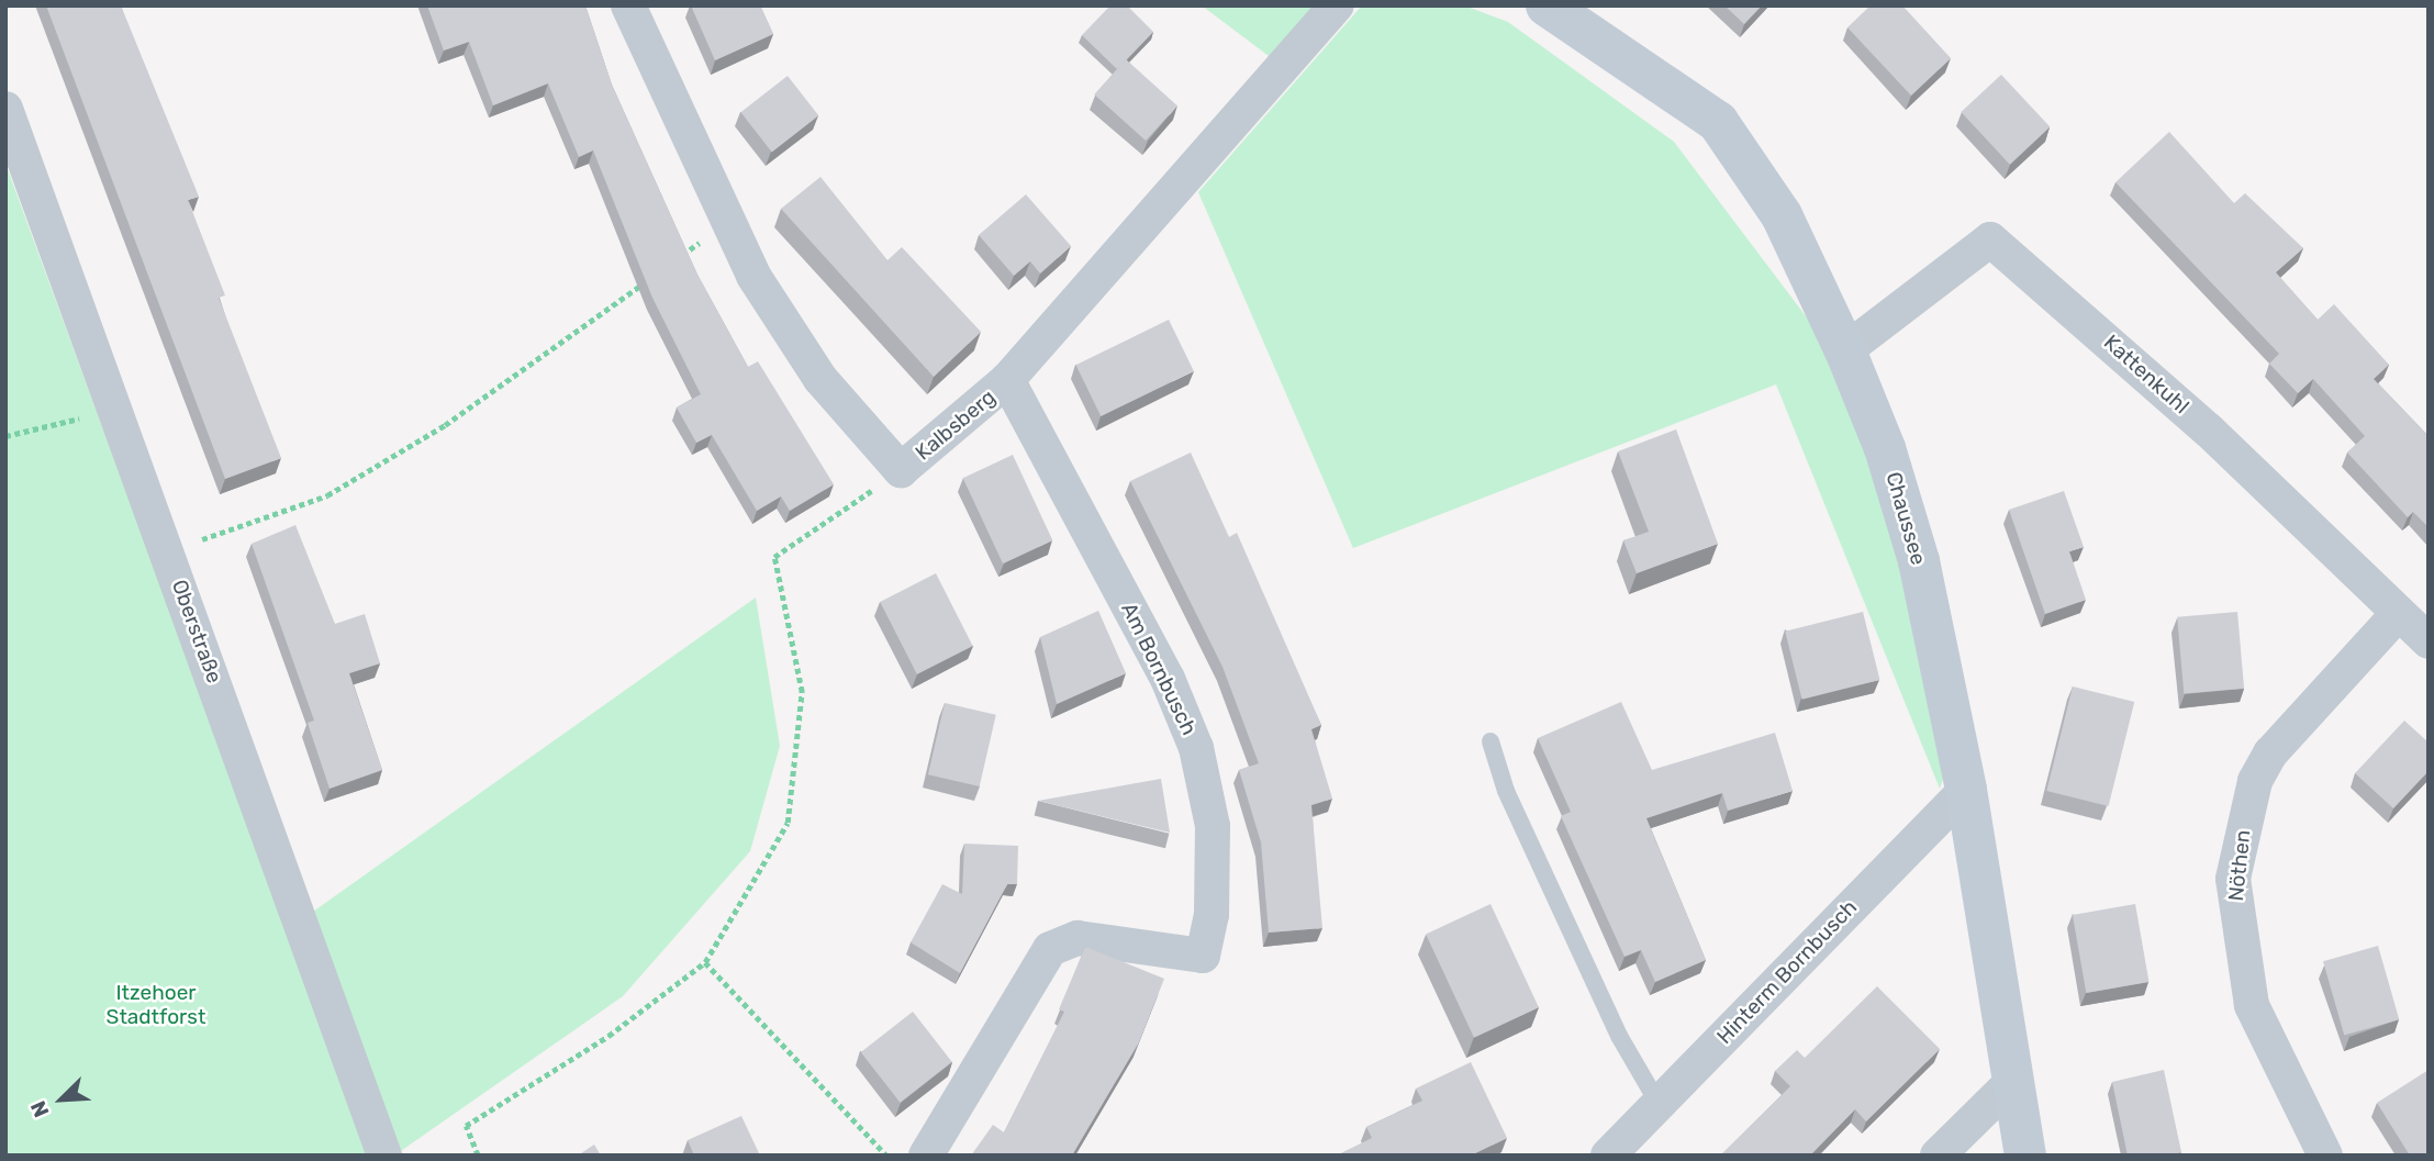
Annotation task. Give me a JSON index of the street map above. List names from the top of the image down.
{
  "streets": {
    "street": [
      "Kattenkuhl",
      "Kalbsberg",
      "Chaussee",
      "Oberstraße",
      "Am Bornbusch",
      "Nöthen",
      "Hinterm Bornbusch"
    ]
  },
  "crossings": [
    ["Kattenkuhl", "Chaussee"],
    ["Kattenkuhl", "Nöthen"],
    ["Kalbsberg", "Am Bornbusch"],
    ["Chaussee", "Hinterm Bornbusch"]
  ],
  "parks": ["Itzehoer Stadtforst"],
  "north": "bottom left"
}
